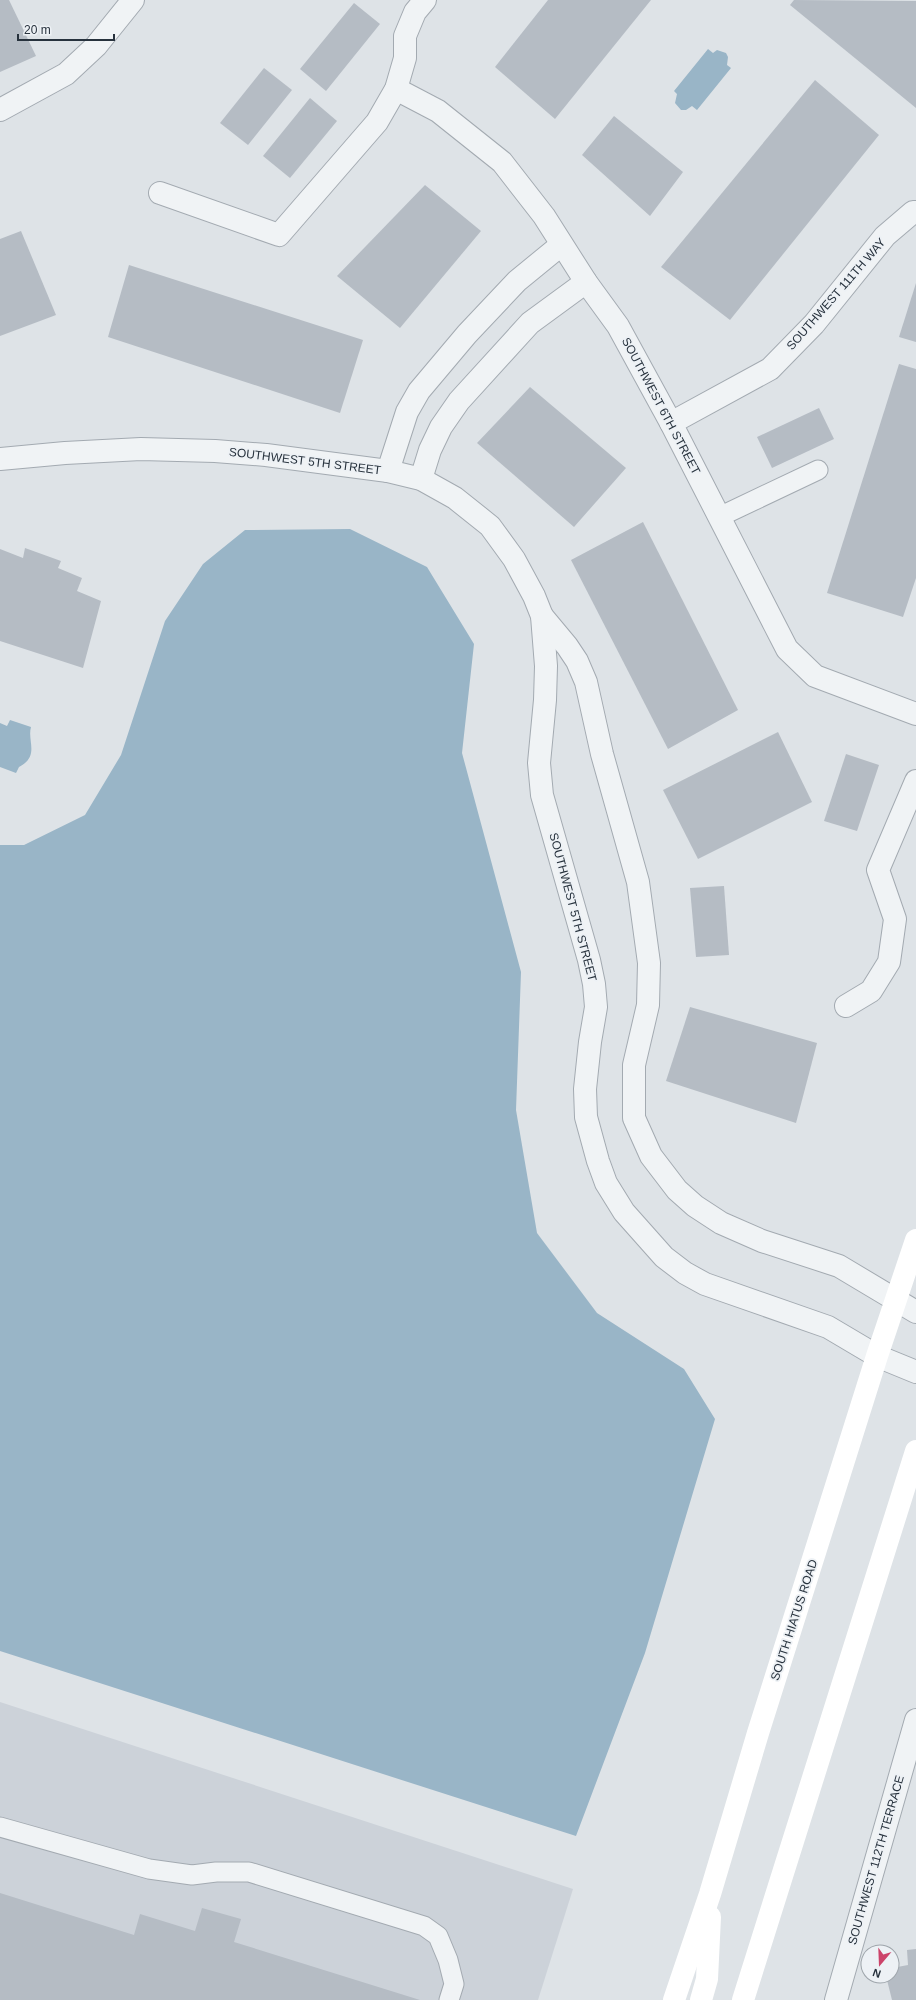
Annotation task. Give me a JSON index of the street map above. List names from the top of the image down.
{
  "streets": {
    "main road": ["SOUTH HIATUS ROAD"],
    "street": [
      "SOUTHWEST 111TH WAY",
      "SOUTHWEST 6TH STREET",
      "SOUTHWEST 5TH STREET",
      "SOUTHWEST 112TH TERRACE"
    ]
  },
  "crossings": [
    ["SOUTHWEST 111TH WAY", "SOUTHWEST 6TH STREET"],
    ["SOUTHWEST 5TH STREET", "SOUTH HIATUS ROAD"]
  ],
  "scale_bar": "20 m",
  "north": "bottom"
}
